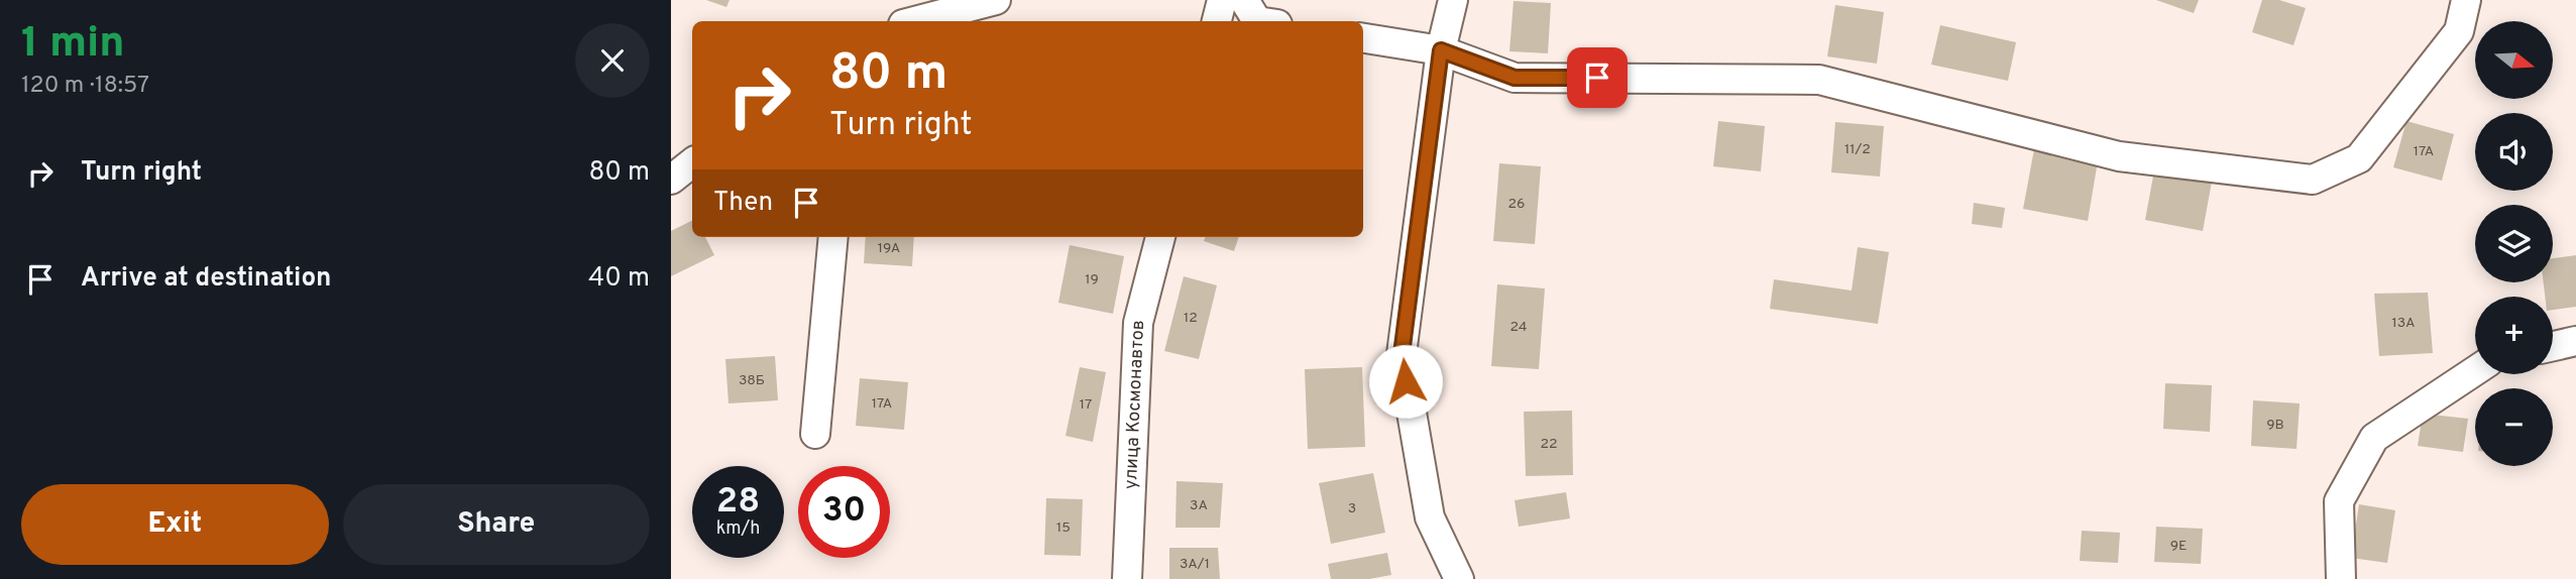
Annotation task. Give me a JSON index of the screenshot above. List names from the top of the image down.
{
  "streets": {
    "street": ["улица Космонавтов"]
  },
  "house_numbers": [
    "11/2",
    "17А",
    "26",
    "19А",
    "19",
    "12",
    "13А",
    "24",
    "38Б",
    "17А",
    "17",
    "9В",
    "22",
    "3А",
    "3",
    "15",
    "9Е",
    "3А/1"
  ],
  "north": "right",
  "page": {
    "heading": ["1 min", "120 m · 18:57"],
    "map_buttons": ["+", "−"],
    "turn": ["80 m", "Turn right"],
    "list": [
      {
        "name": "Turn right",
        "value": "80 m"
      },
      {
        "name": "Arrive at destination",
        "value": "40 m"
      }
    ],
    "then": "Then",
    "speed": "28 km/h",
    "limit": "30",
    "buttons": ["Exit", "Share"]
  }
}
